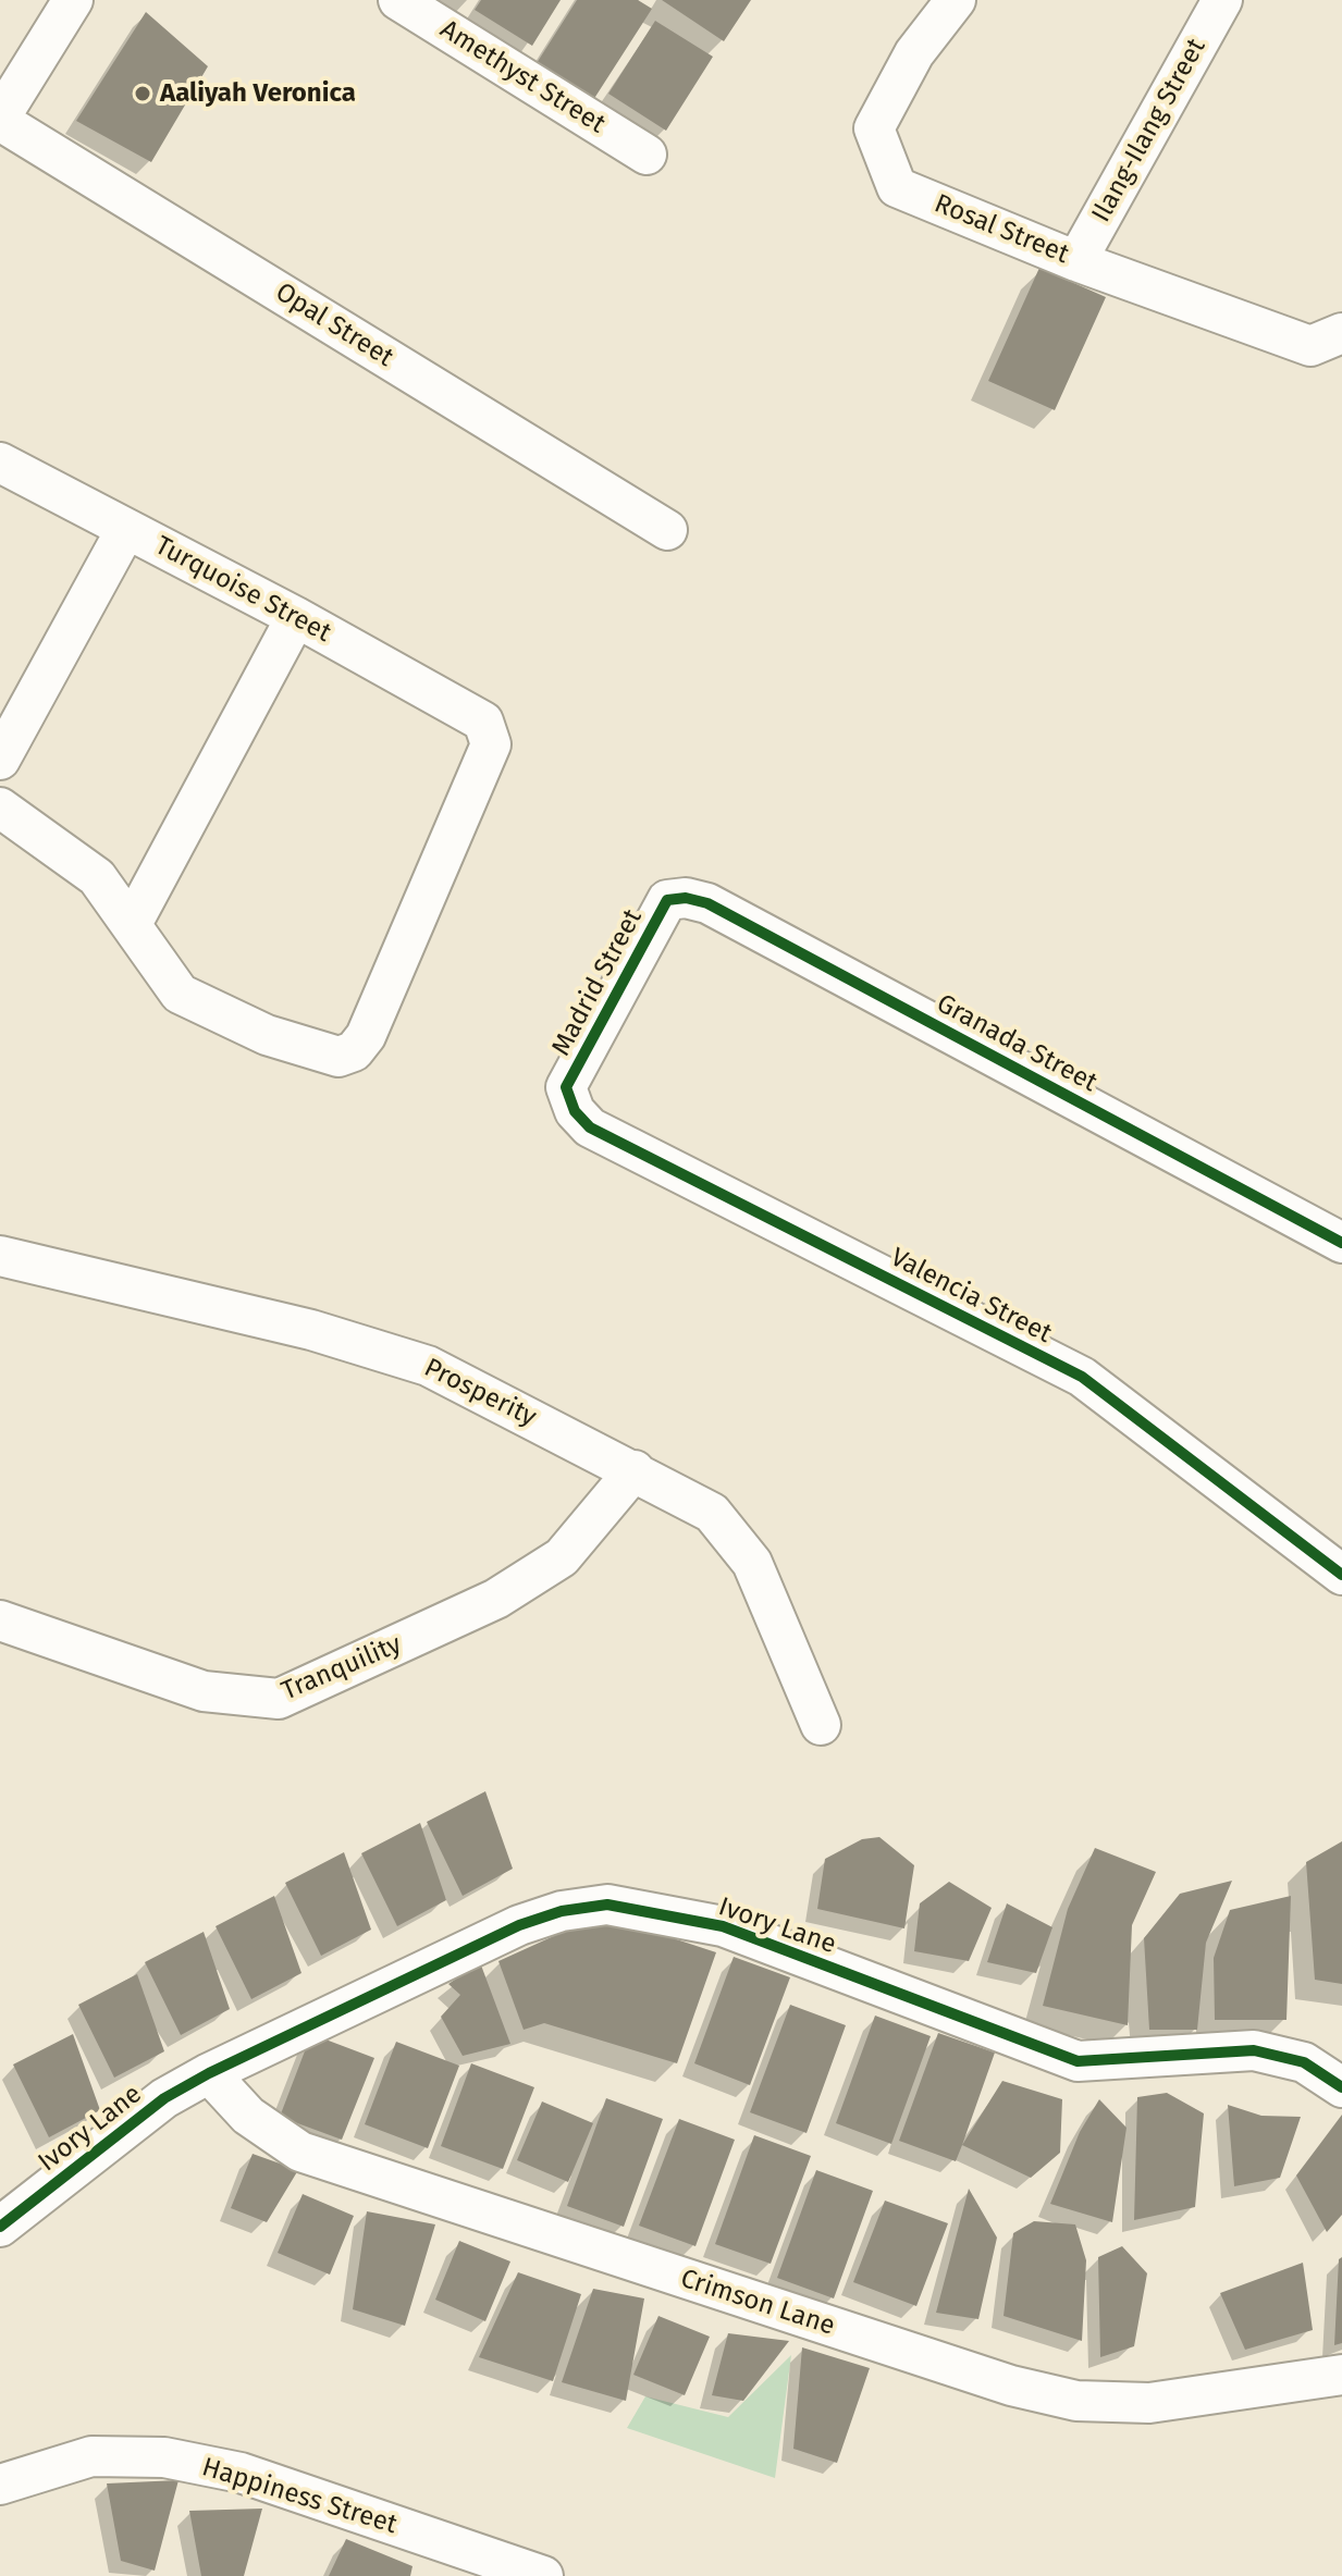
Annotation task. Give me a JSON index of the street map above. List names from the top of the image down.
{
  "streets": {
    "street": [
      "Amethyst Street",
      "Ilang-Ilang Street",
      "Rosal Street",
      "Opal Street",
      "Turquoise Street",
      "Madrid Street",
      "Granada Street",
      "Valencia Street",
      "Prosperity",
      "Tranquility",
      "Ivory Lane",
      "Crimson Lane",
      "Happiness Street"
    ]
  },
  "crossings": [
    ["Ilang-Ilang Street", "Rosal Street"],
    ["Madrid Street", "Granada Street"],
    ["Madrid Street", "Valencia Street"],
    ["Prosperity", "Tranquility"],
    ["Ivory Lane", "Crimson Lane"]
  ],
  "places": ["Aaliyah Veronica"]
}
